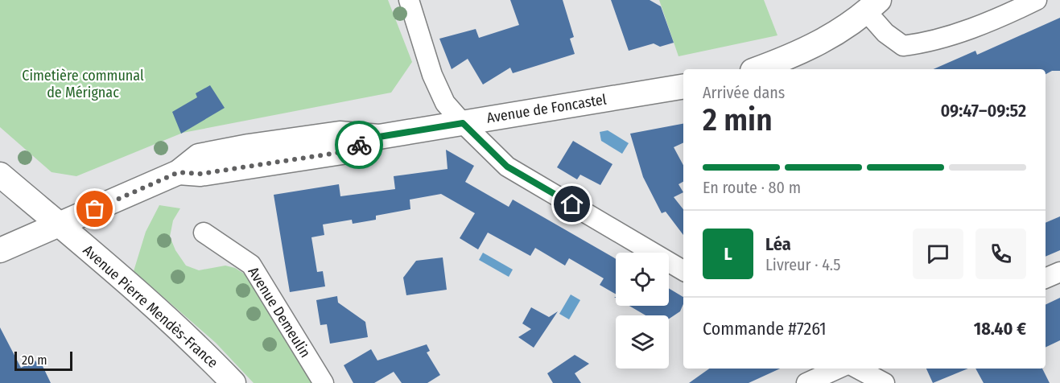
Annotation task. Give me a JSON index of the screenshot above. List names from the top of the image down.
{
  "streets": {
    "street": ["Avenue de Foncastel", "Avenue Pierre Mendès-France", "Avenue Demeulin"]
  },
  "crossings": [
    ["Avenue de Foncastel", "Avenue Pierre Mendès-France"]
  ],
  "parks": ["Cimetière communal de Mérignac"],
  "scale_bar": "20 m",
  "page": {
    "heading": ["2 min", "Arrivée dans", "09:47–09:52"],
    "panel": [
      "Léa",
      "Livreur · 4.5",
      "Commande #7261",
      "18.40 €"
    ],
    "bar": "En route · 80 m",
    "round": "L",
    "scale": "20 m"
  }
}
